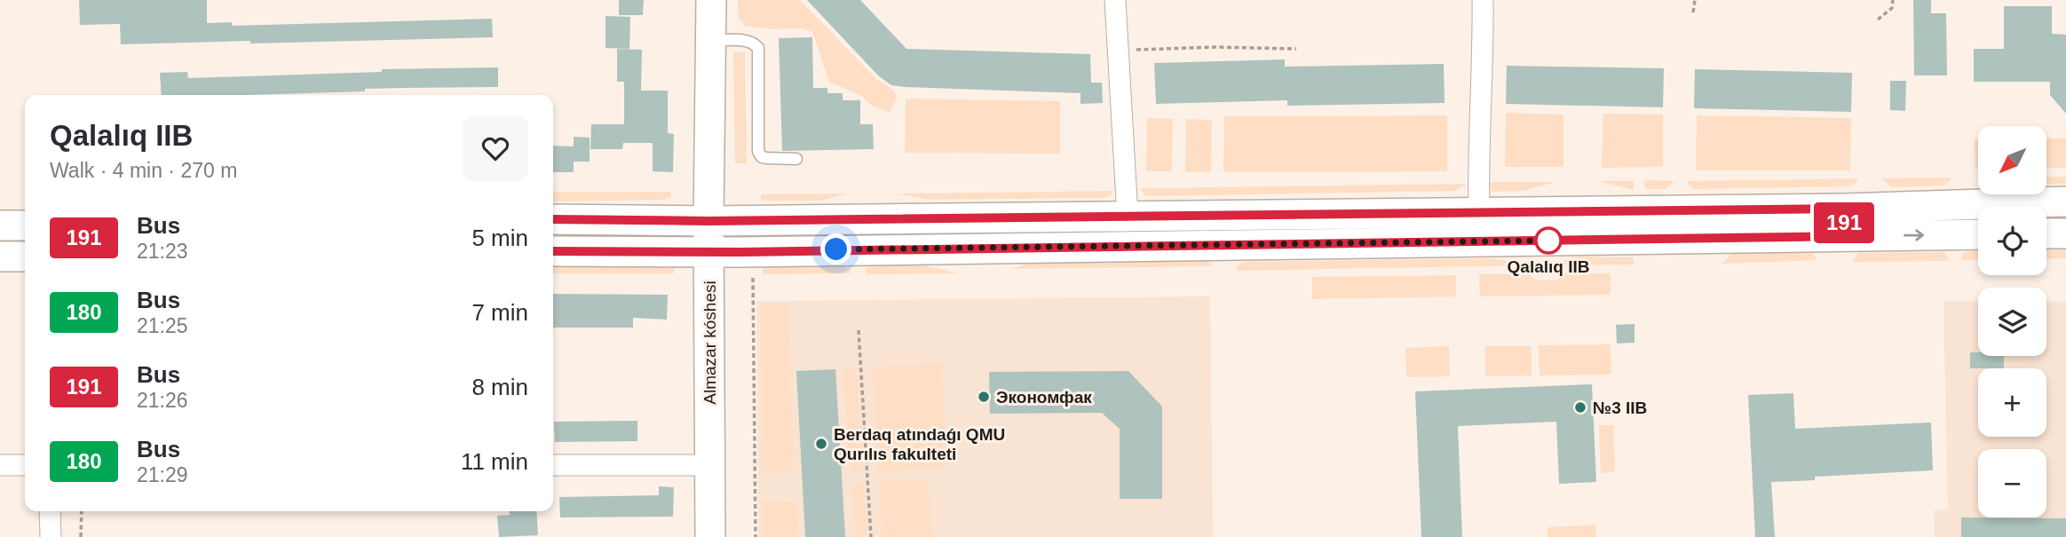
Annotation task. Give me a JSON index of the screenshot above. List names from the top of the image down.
{
  "streets": {
    "street": ["Almazar kóshesi"]
  },
  "places": [
    "Qalalıq IIB",
    "Экономфак",
    "№3 IIB",
    "Berdaq atındaǵı QMU Qurılıs fakulteti"
  ],
  "lines": ["bus line 191"],
  "north": "bottom left",
  "page": {
    "on_map": "191",
    "heading": ["Qalalıq IIB", "Walk · 4 min · 270 m"],
    "map_buttons": ["+", "−"],
    "list": [
      {
        "mark": "191",
        "name": "Bus",
        "note": "21:23",
        "value": "5 min"
      },
      {
        "mark": "180",
        "name": "Bus",
        "note": "21:25",
        "value": "7 min"
      },
      {
        "mark": "191",
        "name": "Bus",
        "note": "21:26",
        "value": "8 min"
      },
      {
        "mark": "180",
        "name": "Bus",
        "note": "21:29",
        "value": "11 min"
      }
    ]
  }
}
